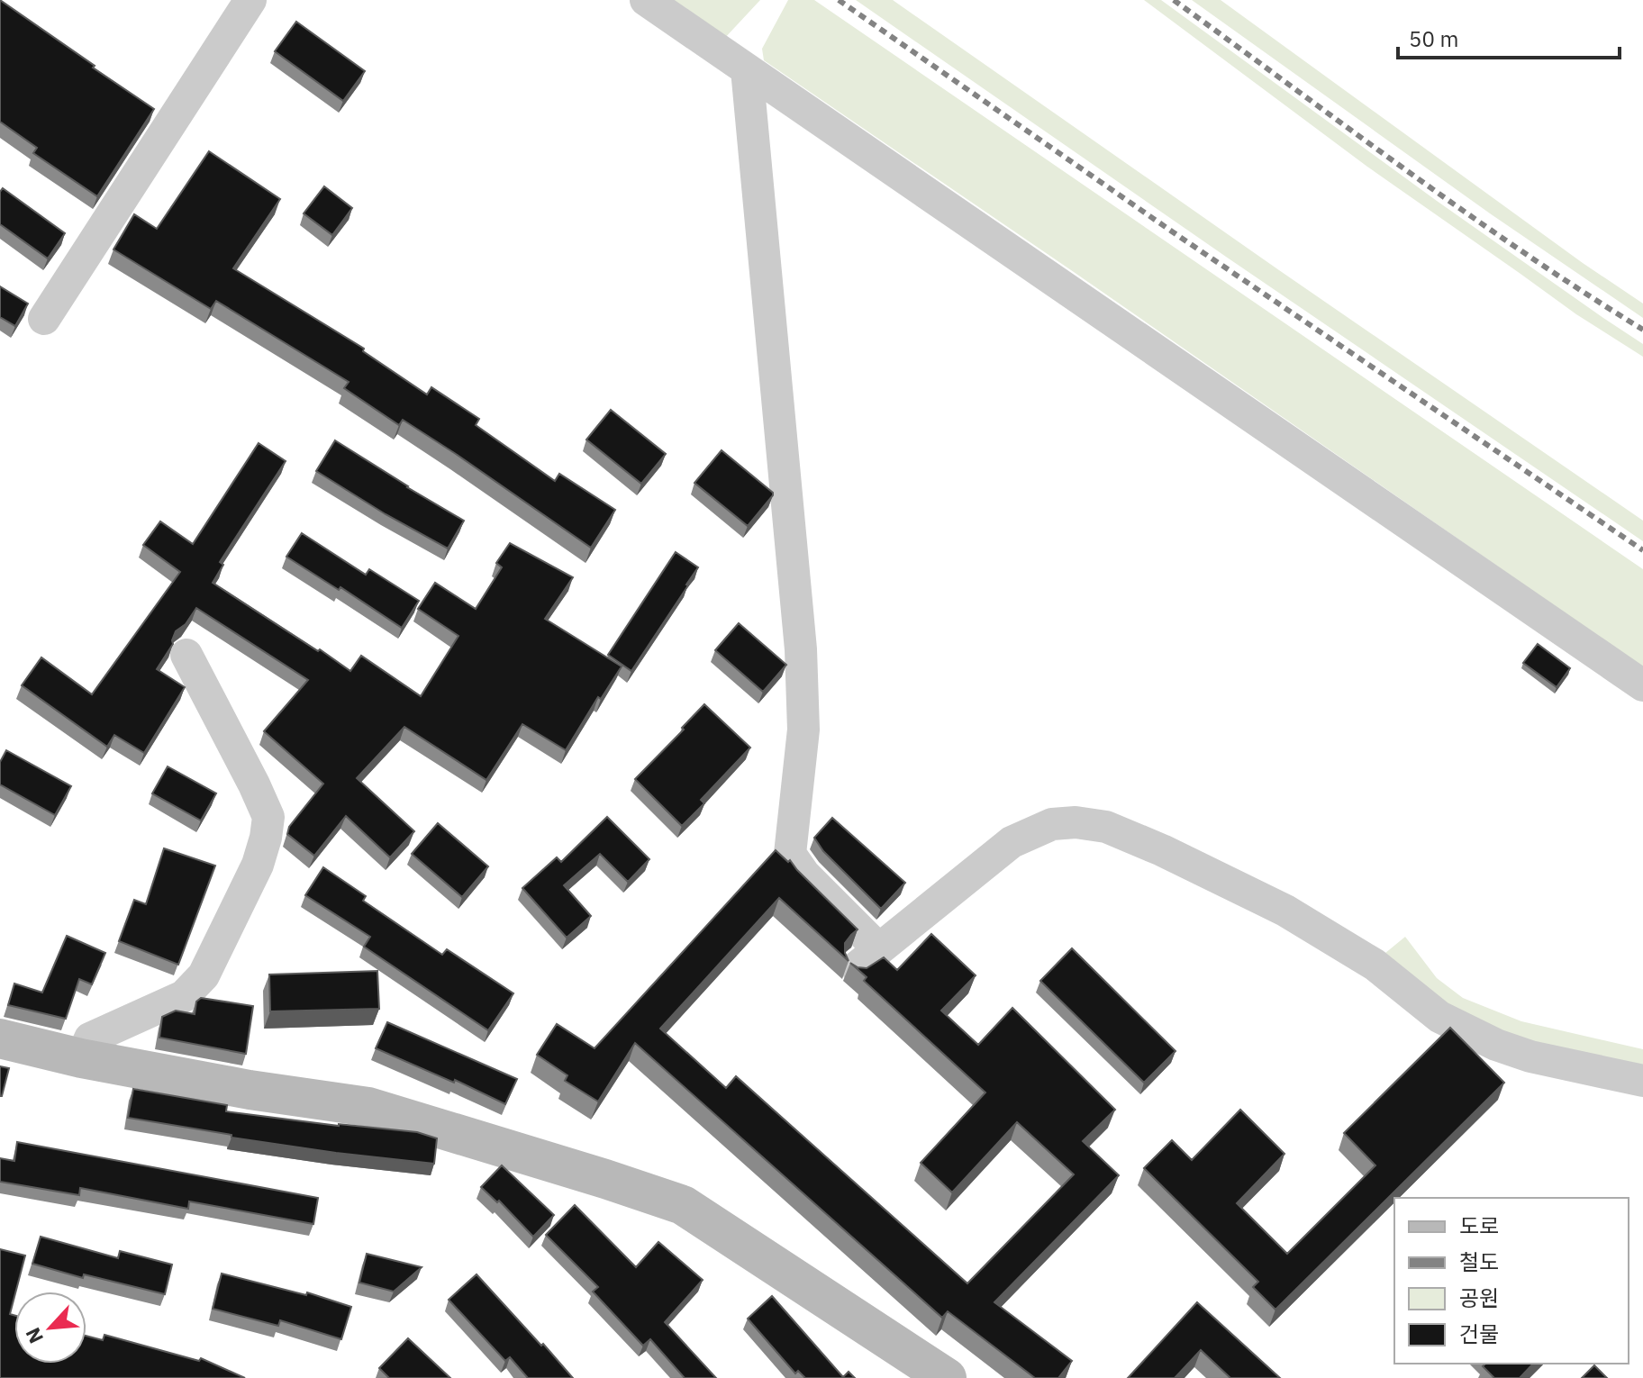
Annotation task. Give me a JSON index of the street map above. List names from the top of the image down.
{
  "legend": [
    "도로",
    "철도",
    "공원",
    "건물"
  ],
  "scale_bar": "50 m",
  "north": "bottom left"
}
